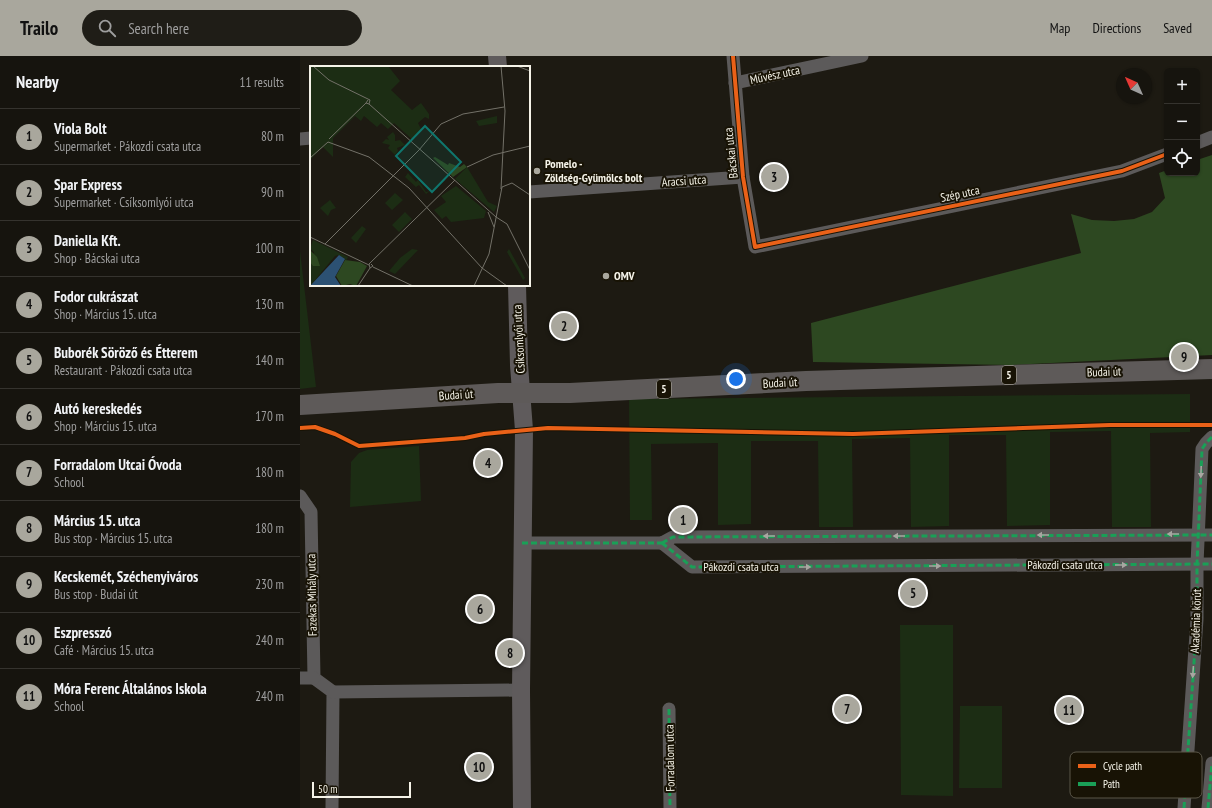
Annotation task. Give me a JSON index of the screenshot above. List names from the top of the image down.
{
  "streets": {
    "main road": ["Budai út", "5"],
    "street": [
      "Művész utca",
      "Bácskai utca",
      "Aracsi utca",
      "Szép utca",
      "Csíksomlyói utca",
      "Pákozdi csata utca",
      "Fazekas Mihály utca",
      "Akadémia körút",
      "Forradalom utca"
    ]
  },
  "crossings": [
    ["Művész utca", "Bácskai utca"],
    ["Bácskai utca", "Aracsi utca"],
    ["Bácskai utca", "Szép utca"],
    ["Csíksomlyói utca", "Budai út"],
    ["Pákozdi csata utca", "Akadémia körút"]
  ],
  "one_way": ["Akadémia körút"],
  "places": ["Pomelo - Zöldség-Gyümölcs bolt", "OMV"],
  "legend": ["Cycle path", "Path"],
  "scale_bar": "50 m",
  "north": "top left",
  "page": {
    "header": "Trailo",
    "search": "Search here",
    "nav": ["Map", "Directions", "Saved"],
    "heading": ["Nearby", "11 results"],
    "map_buttons": ["+", "−"],
    "list": [
      {
        "mark": "1",
        "name": "Viola Bolt",
        "note": "Supermarket · Pákozdi csata utca",
        "value": "80 m"
      },
      {
        "mark": "2",
        "name": "Spar Express",
        "note": "Supermarket · Csíksomlyói utca",
        "value": "90 m"
      },
      {
        "mark": "3",
        "name": "Daniella Kft.",
        "note": "Shop · Bácskai utca",
        "value": "100 m"
      },
      {
        "mark": "4",
        "name": "Fodor cukrászat",
        "note": "Shop · Március 15. utca",
        "value": "130 m"
      },
      {
        "mark": "5",
        "name": "Buborék Söröző és Étterem",
        "note": "Restaurant · Pákozdi csata utca",
        "value": "140 m"
      },
      {
        "mark": "6",
        "name": "Autó kereskedés",
        "note": "Shop · Március 15. utca",
        "value": "170 m"
      },
      {
        "mark": "7",
        "name": "Forradalom Utcai Óvoda",
        "note": "School",
        "value": "180 m"
      },
      {
        "mark": "8",
        "name": "Március 15. utca",
        "note": "Bus stop · Március 15. utca",
        "value": "180 m"
      },
      {
        "mark": "9",
        "name": "Kecskemét, Széchenyiváros",
        "note": "Bus stop · Budai út",
        "value": "230 m"
      },
      {
        "mark": "10",
        "name": "Eszpresszó",
        "note": "Café · Március 15. utca",
        "value": "240 m"
      },
      {
        "mark": "11",
        "name": "Móra Ferenc Általános Iskola",
        "note": "School",
        "value": "240 m"
      }
    ],
    "pins": [
      "3",
      "2",
      "9",
      "4",
      "1",
      "5",
      "6",
      "8",
      "7",
      "11",
      "10"
    ],
    "scale": "50 m"
  }
}
